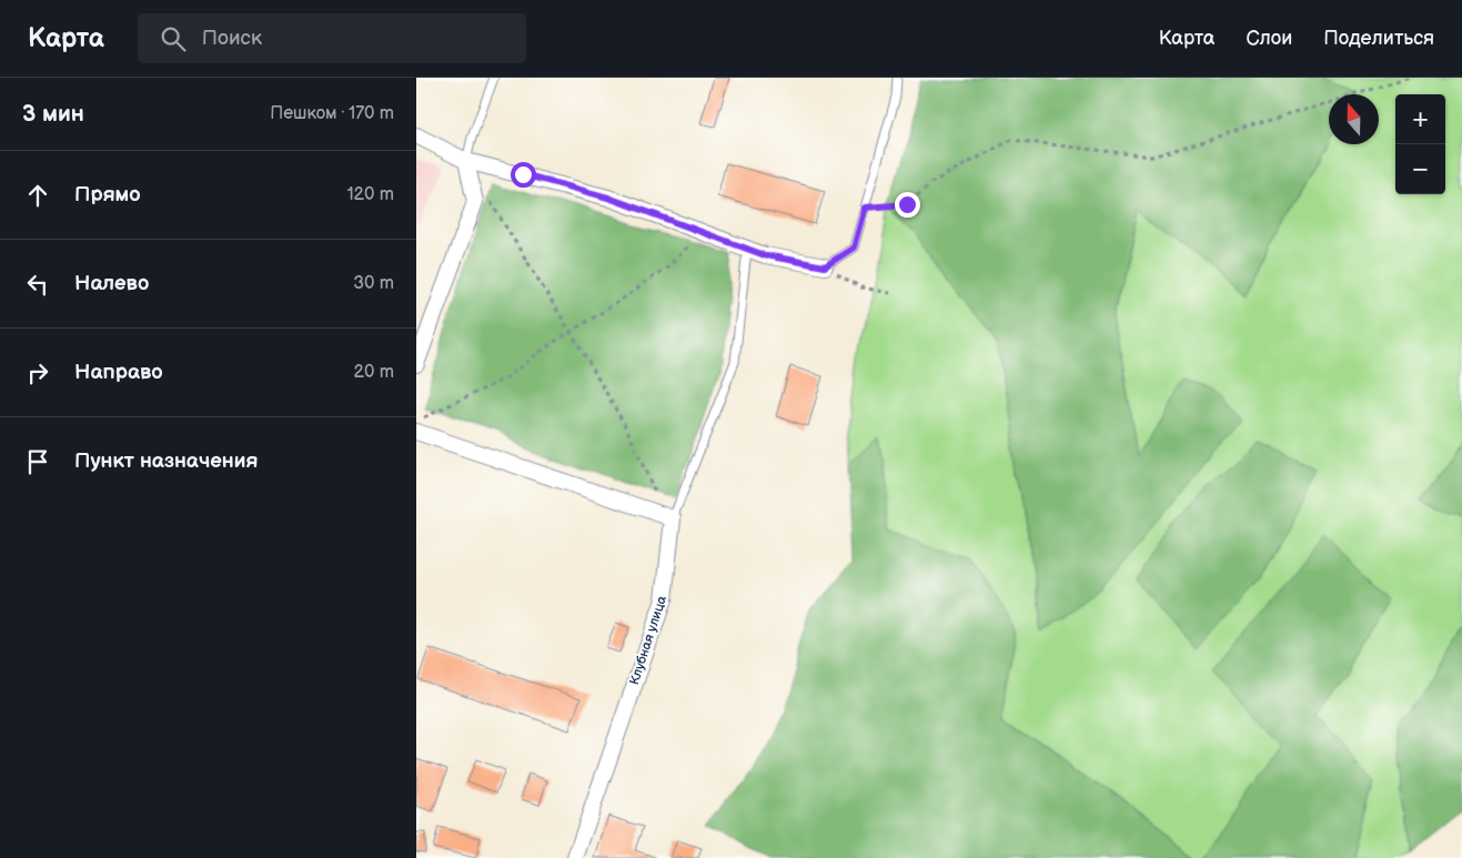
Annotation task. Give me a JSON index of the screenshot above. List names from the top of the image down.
{
  "streets": {
    "street": ["Клубная улица"]
  },
  "north": "top",
  "page": {
    "header": "Карта",
    "search": "Поиск",
    "nav": ["Карта", "Слои", "Поделиться"],
    "heading": ["3 мин", "Пешком · 170 m"],
    "map_buttons": ["+", "−"],
    "list": [
      ["Прямо", "120 m"],
      ["Налево", "30 m"],
      ["Направо", "20 m"],
      "Пункт назначения"
    ]
  }
}
